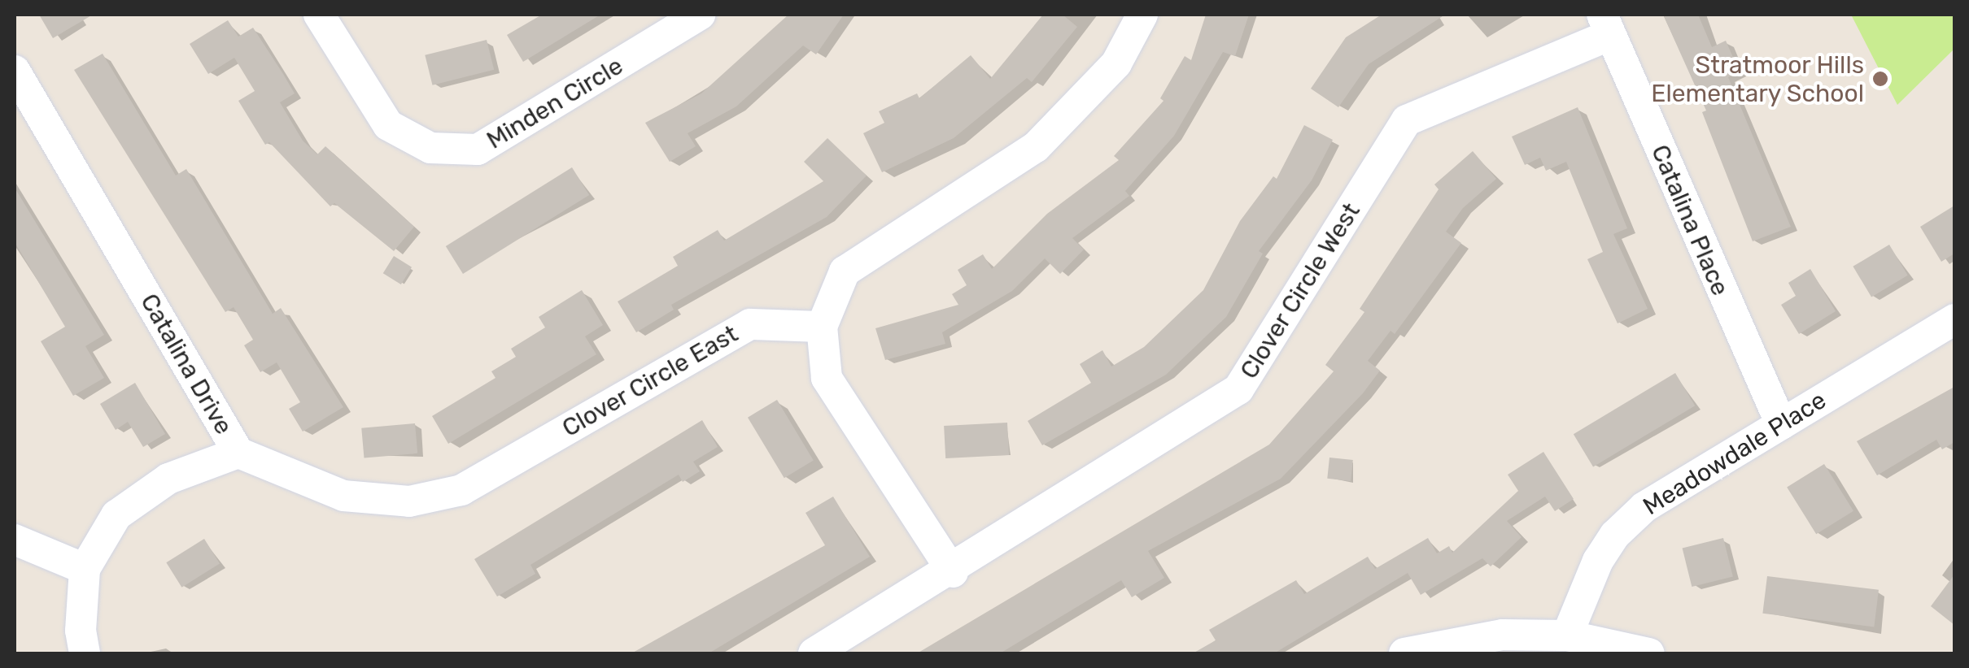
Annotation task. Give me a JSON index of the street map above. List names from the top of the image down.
{
  "streets": {
    "street": [
      "Minden Circle",
      "Catalina Place",
      "Clover Circle West",
      "Catalina Drive",
      "Clover Circle East",
      "Meadowdale Place"
    ]
  },
  "crossings": [
    ["Catalina Place", "Clover Circle West"],
    ["Catalina Place", "Meadowdale Place"],
    ["Catalina Drive", "Clover Circle East"]
  ],
  "places": ["Stratmoor Hills Elementary School"]
}
